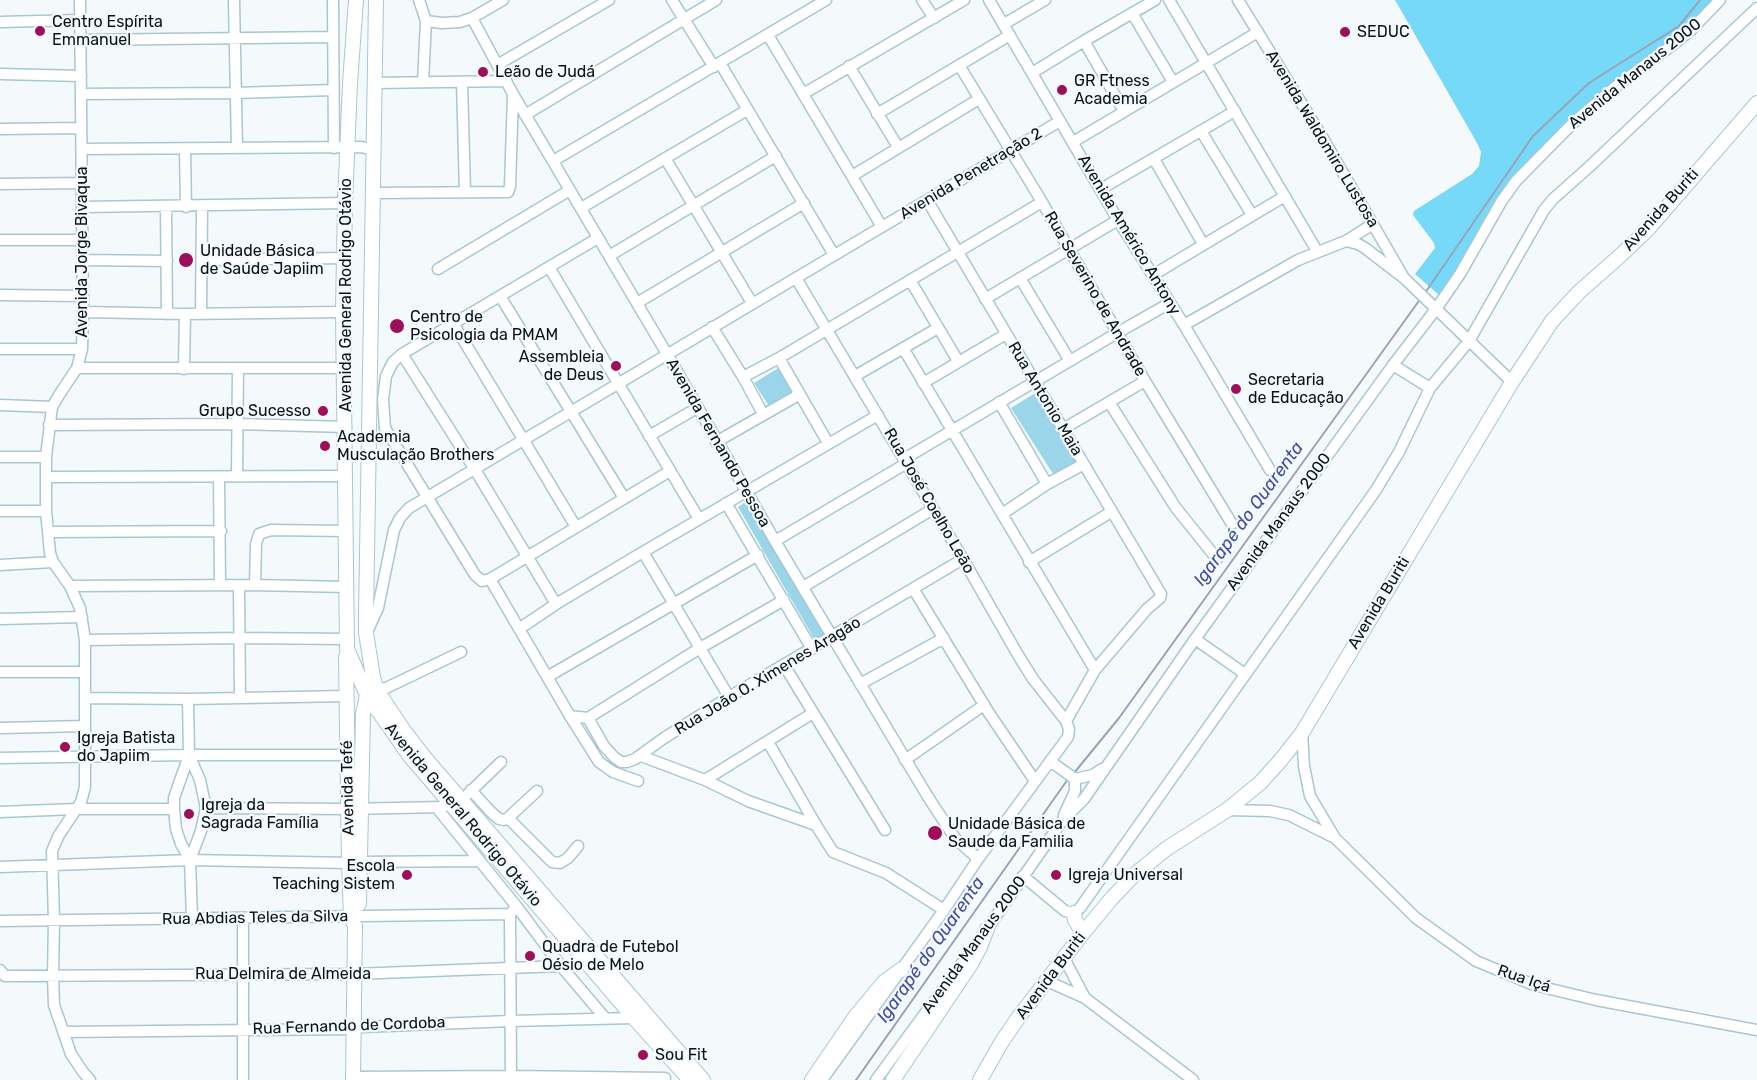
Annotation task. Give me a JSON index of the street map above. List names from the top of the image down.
{
  "streets": {
    "main road": ["Avenida Buriti", "Avenida General Rodrigo Otávio", "Avenida Tefé"],
    "street": [
      "Avenida Manaus 2000",
      "Avenida Waldomiro Lustosa",
      "Avenida Penetração 2",
      "Avenida Américo Antony",
      "Avenida Jorge Bivaqua",
      "Rua Severino de Andrade",
      "Rua Antonio Maia",
      "Avenida Fernando Pessoa",
      "Rua José Coelho Leão",
      "Rua João O. Ximenes Aragão",
      "Rua Abdias Teles da Silva",
      "Rua Delmira de Almeida",
      "Rua Içá",
      "Rua Fernando de Cordoba"
    ]
  },
  "crossings": [
    ["Avenida Manaus 2000", "Avenida Waldomiro Lustosa"],
    ["Avenida Waldomiro Lustosa", "Avenida Buriti"],
    ["Avenida Penetração 2", "Avenida Américo Antony"],
    ["Avenida Penetração 2", "Rua Severino de Andrade"],
    ["Avenida Penetração 2", "Avenida General Rodrigo Otávio"],
    ["Avenida Penetração 2", "Rua Antonio Maia"],
    ["Avenida Penetração 2", "Avenida Fernando Pessoa"],
    ["Avenida Penetração 2", "Rua José Coelho Leão"],
    ["Avenida Buriti", "Rua Içá"],
    ["Avenida Jorge Bivaqua", "Rua Abdias Teles da Silva"],
    ["Avenida Jorge Bivaqua", "Rua Delmira de Almeida"],
    ["Avenida Jorge Bivaqua", "Rua Fernando de Cordoba"],
    ["Avenida General Rodrigo Otávio", "Avenida Tefé"],
    ["Avenida General Rodrigo Otávio", "Rua Fernando de Cordoba"],
    ["Avenida Fernando Pessoa", "Rua João O. Ximenes Aragão"],
    ["Rua José Coelho Leão", "Rua João O. Ximenes Aragão"],
    ["Avenida Tefé", "Rua Abdias Teles da Silva"],
    ["Avenida Tefé", "Rua Delmira de Almeida"],
    ["Avenida Tefé", "Rua Fernando de Cordoba"]
  ],
  "water": ["Igarapé do Quarenta"],
  "places": [
    "Centro Espírita Emmanuel",
    "SEDUC",
    "Leão de Judá",
    "GR Ftness Academia",
    "Unidade Básica de Saúde Japiim",
    "Centro de Psicologia da PMAM",
    "Assembleia de Deus",
    "Secretaria de Educação",
    "Grupo Sucesso",
    "Academia Musculação Brothers",
    "Igreja Batista do Japiim",
    "Igreja da Sagrada Família",
    "Unidade Básica de Saude da Familia",
    "Escola Teaching Sistem",
    "Igreja Universal",
    "Quadra de Futebol Oésio de Melo",
    "Sou Fit"
  ]
}
